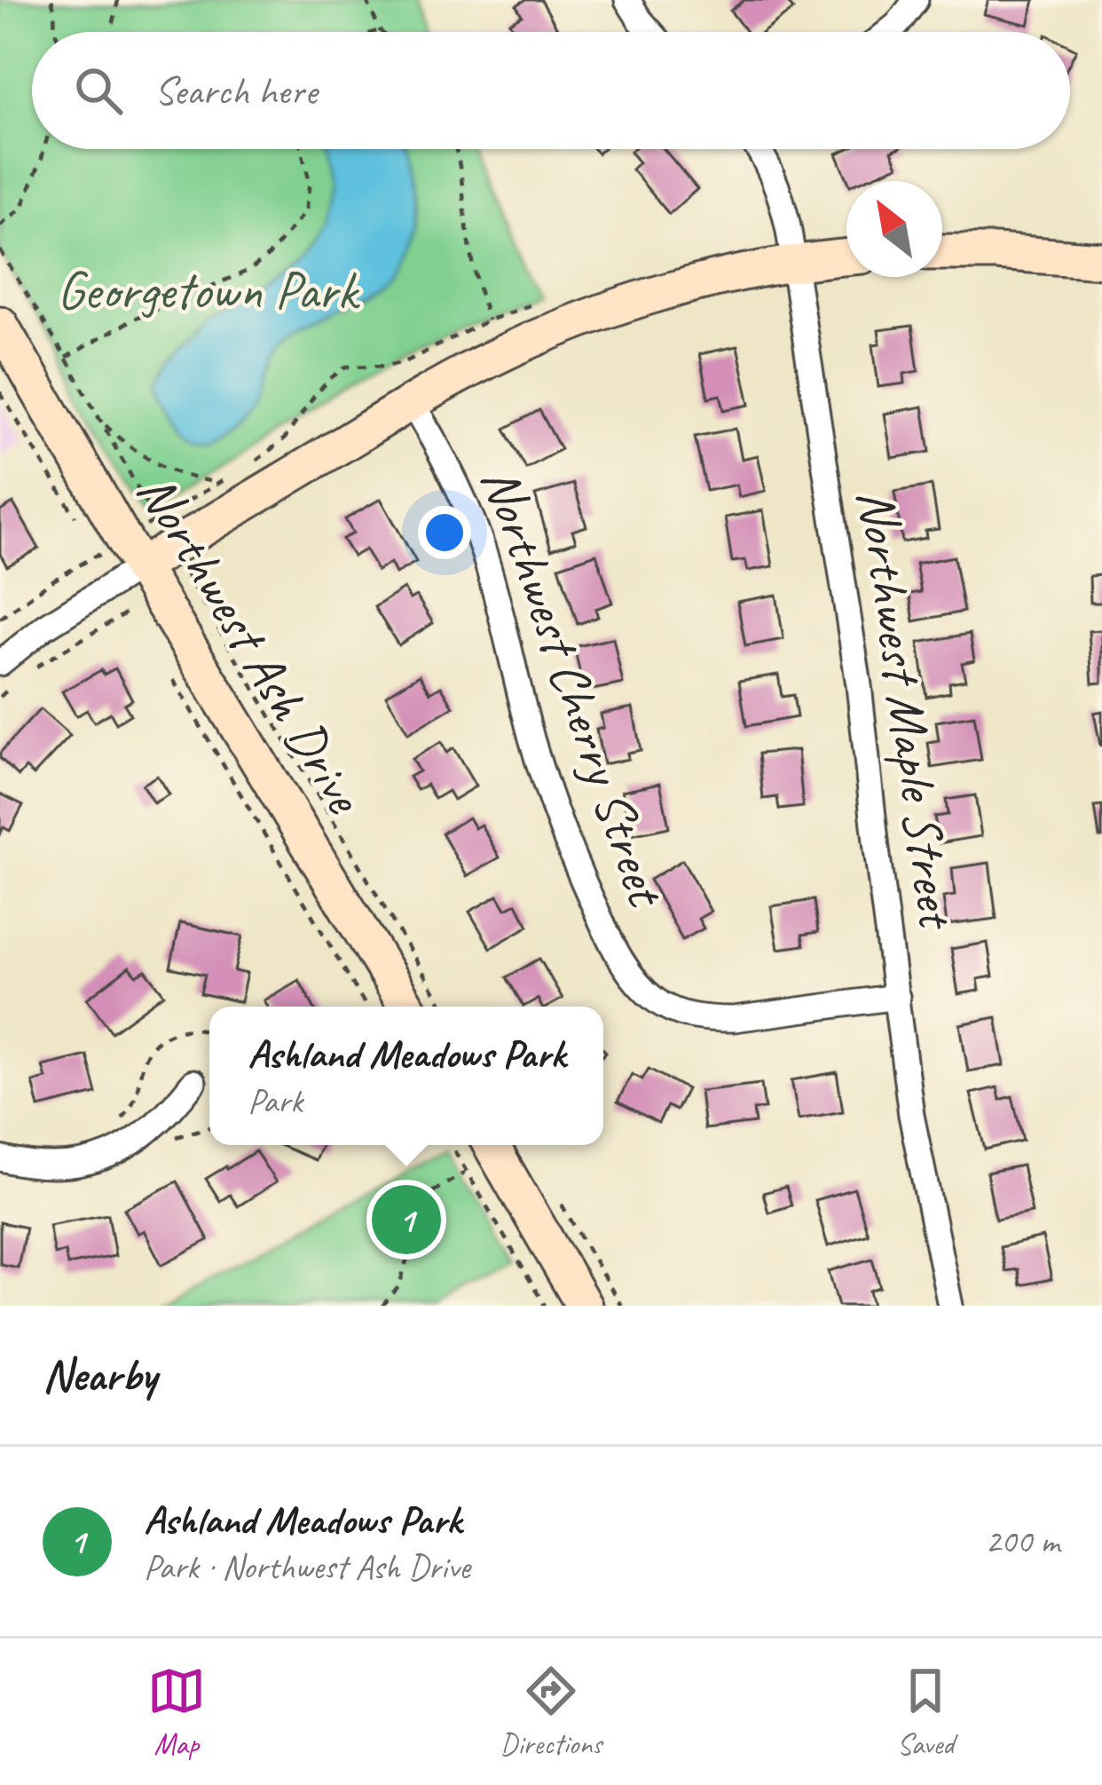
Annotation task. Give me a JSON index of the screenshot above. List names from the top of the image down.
{
  "streets": {
    "street": ["Northwest Ash Drive", "Northwest Cherry Street", "Northwest Maple Street"]
  },
  "crossings": [
    ["Northwest Cherry Street", "Northwest Maple Street"]
  ],
  "parks": ["Georgetown Park"],
  "north": "top left",
  "page": {
    "search": "Search here",
    "popup": ["Ashland Meadows Park", "Park"],
    "pins": "1",
    "heading": "Nearby",
    "list": [
      {
        "mark": "1",
        "name": "Ashland Meadows Park",
        "note": "Park · Northwest Ash Drive",
        "value": "200 m"
      }
    ],
    "nav": ["Map", "Directions", "Saved"]
  }
}
